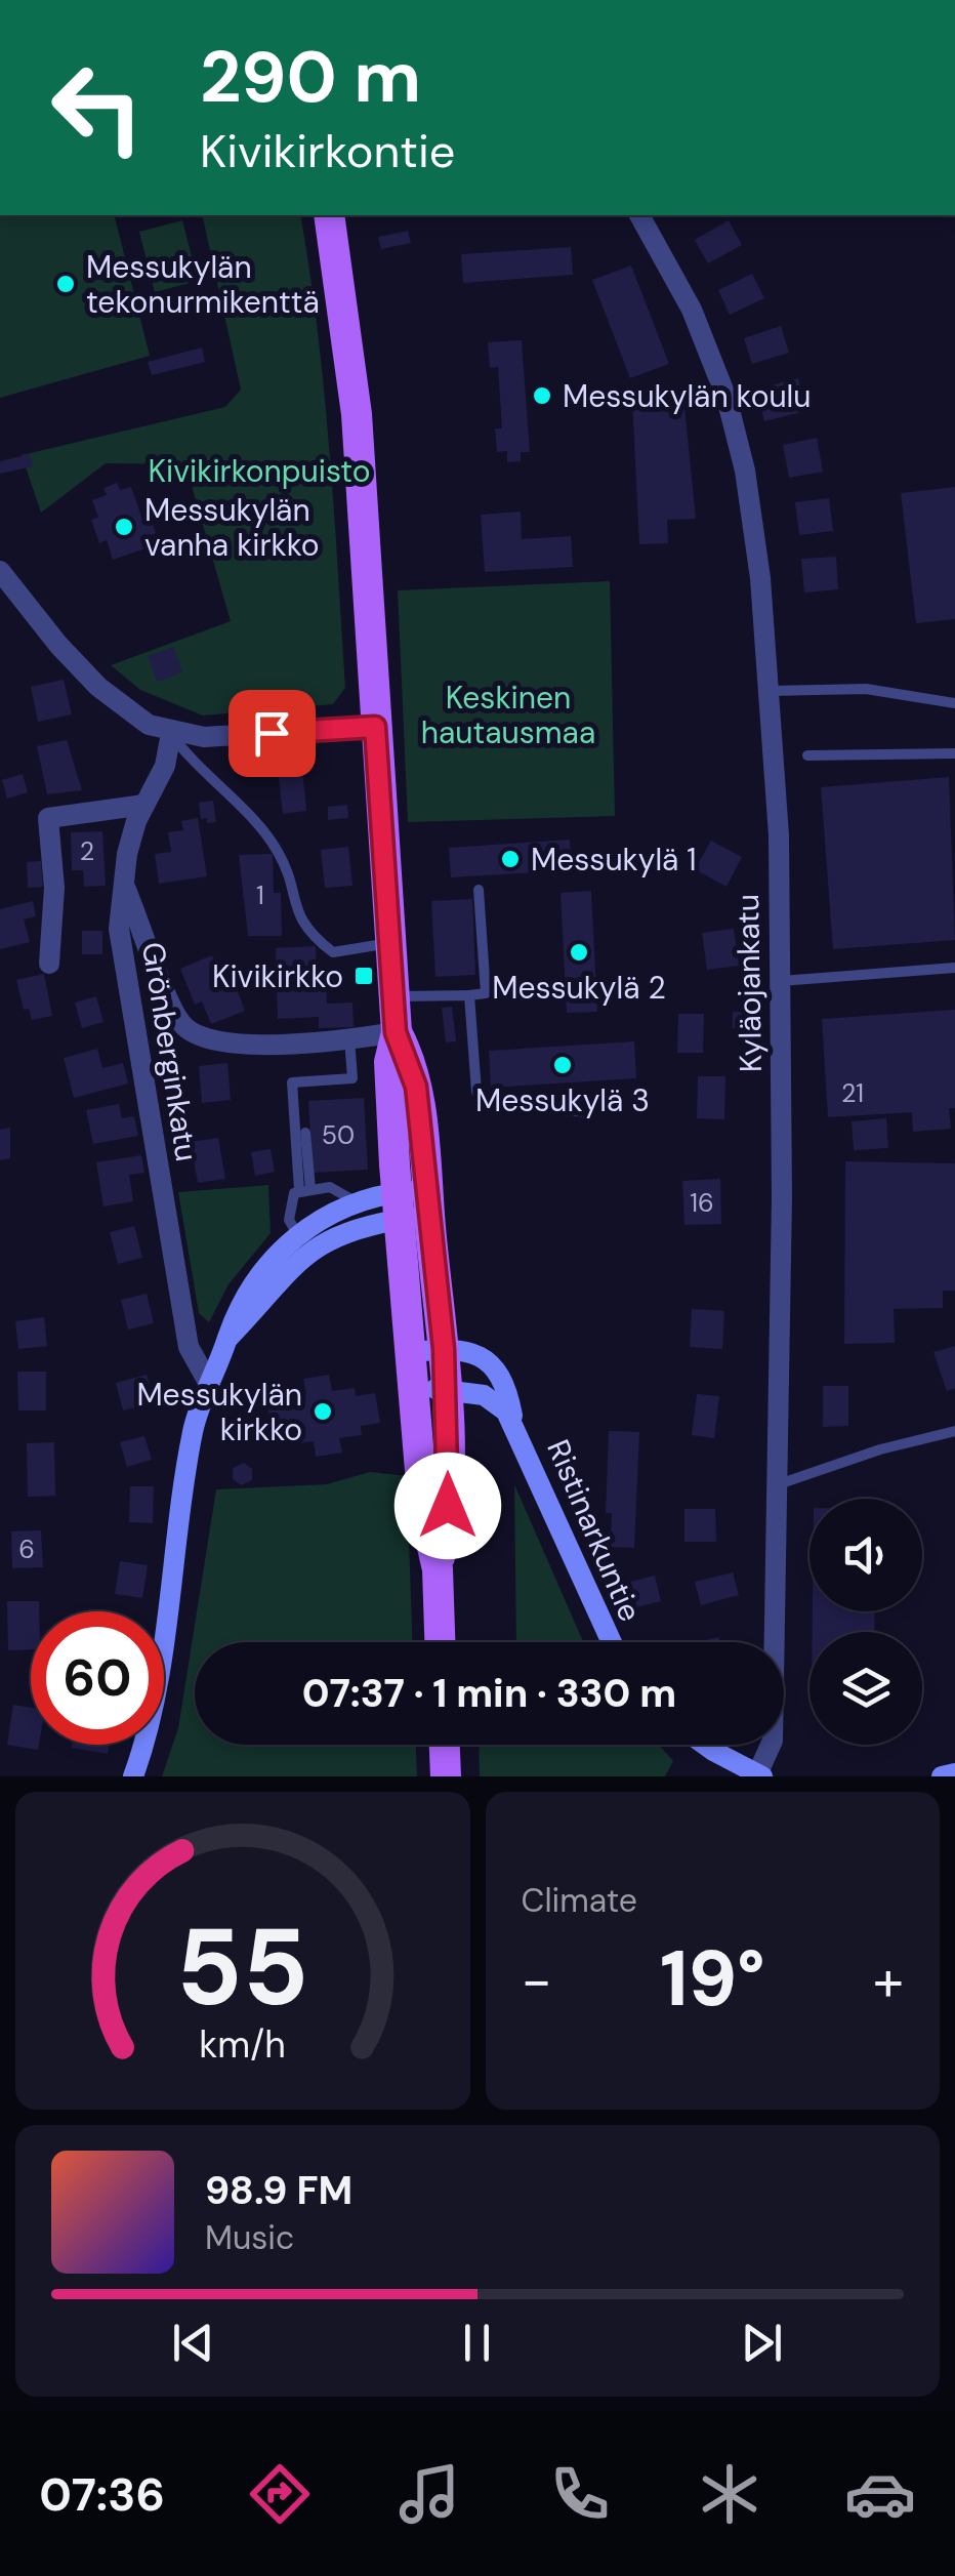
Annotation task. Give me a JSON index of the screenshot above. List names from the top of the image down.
{
  "streets": {
    "main road": ["Ristinarkuntie"],
    "street": ["Kyläojankatu", "Grönberginkatu"]
  },
  "parks": ["Kivikirkonpuisto", "Keskinen hautausmaa"],
  "places": {
    "other": [
      "Messukylän tekonurmikenttä",
      "Messukylän koulu",
      "Messukylän vanha kirkko",
      "Messukylä 1",
      "Messukylä 2",
      "Messukylä 3",
      "Messukylän kirkko"
    ],
    "transit": ["Kivikirkko"]
  },
  "house_numbers": [
    "2",
    "1",
    "21",
    "50",
    "16",
    "6"
  ],
  "page": {
    "turn": ["290 m", "Kivikirkontie"],
    "limit": "60",
    "trip": "07:37 · 1 min · 330 m",
    "tile": "Climate",
    "heat": ["−", "19°", "+"],
    "song": ["98.9 FM", "Music"],
    "tabs": "07:36",
    "gauge": ["55", "km/h"]
  }
}
